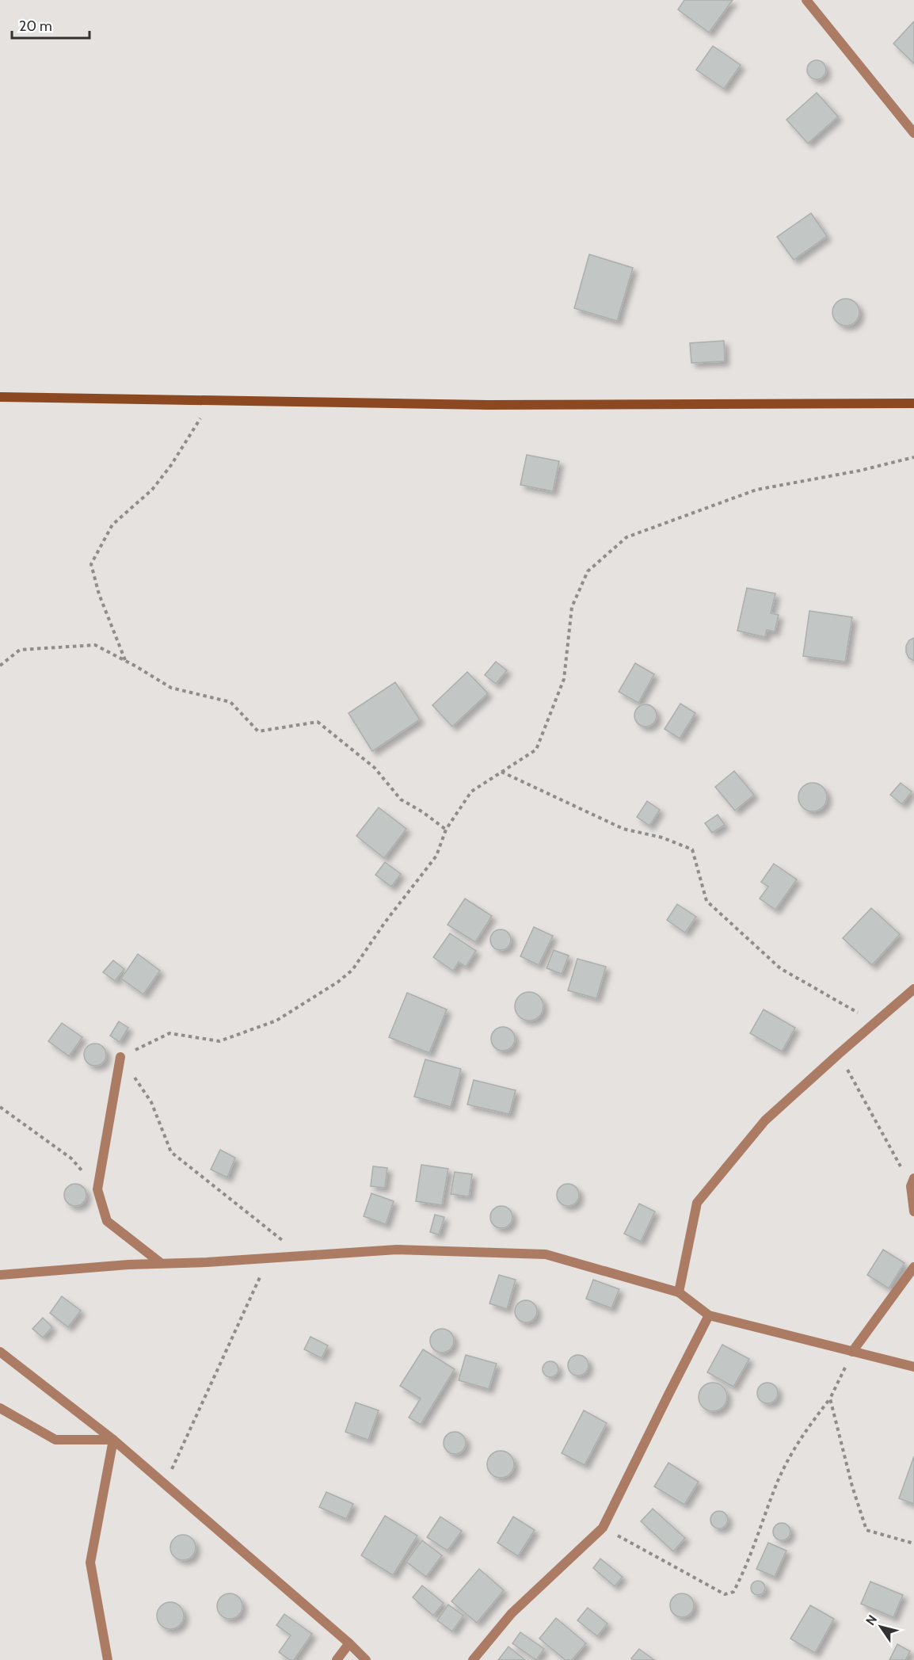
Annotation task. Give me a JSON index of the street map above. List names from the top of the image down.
{
  "scale_bar": "20 m",
  "north": "top left"
}
